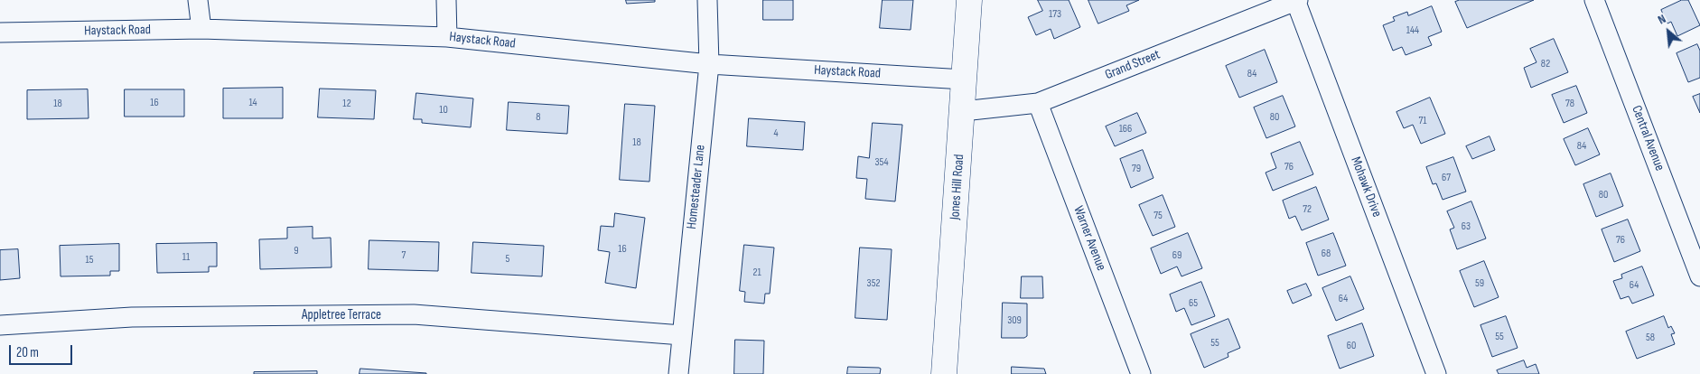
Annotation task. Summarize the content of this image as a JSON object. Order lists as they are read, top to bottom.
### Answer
{
  "streets": {
    "main road": ["Jones Hill Road"],
    "street": [
      "Haystack Road",
      "Grand Street",
      "Central Avenue",
      "Homesteader Lane",
      "Mohawk Drive",
      "Warner Avenue",
      "Appletree Terrace"
    ]
  },
  "crossings": [
    ["Haystack Road", "Homesteader Lane"],
    ["Haystack Road", "Jones Hill Road"],
    ["Grand Street", "Jones Hill Road"],
    ["Grand Street", "Mohawk Drive"],
    ["Grand Street", "Warner Avenue"],
    ["Homesteader Lane", "Appletree Terrace"]
  ],
  "house_numbers": [
    "173",
    "144",
    "82",
    "84",
    "16",
    "14",
    "18",
    "12",
    "78",
    "10",
    "8",
    "80",
    "71",
    "166",
    "4",
    "18",
    "84",
    "354",
    "76",
    "79",
    "67",
    "80",
    "72",
    "75",
    "63",
    "76",
    "16",
    "9",
    "68",
    "7",
    "69",
    "11",
    "5",
    "15",
    "21",
    "352",
    "59",
    "64",
    "64",
    "65",
    "309",
    "55",
    "58",
    "55",
    "60"
  ],
  "scale_bar": "20 m",
  "north": "top left"
}
